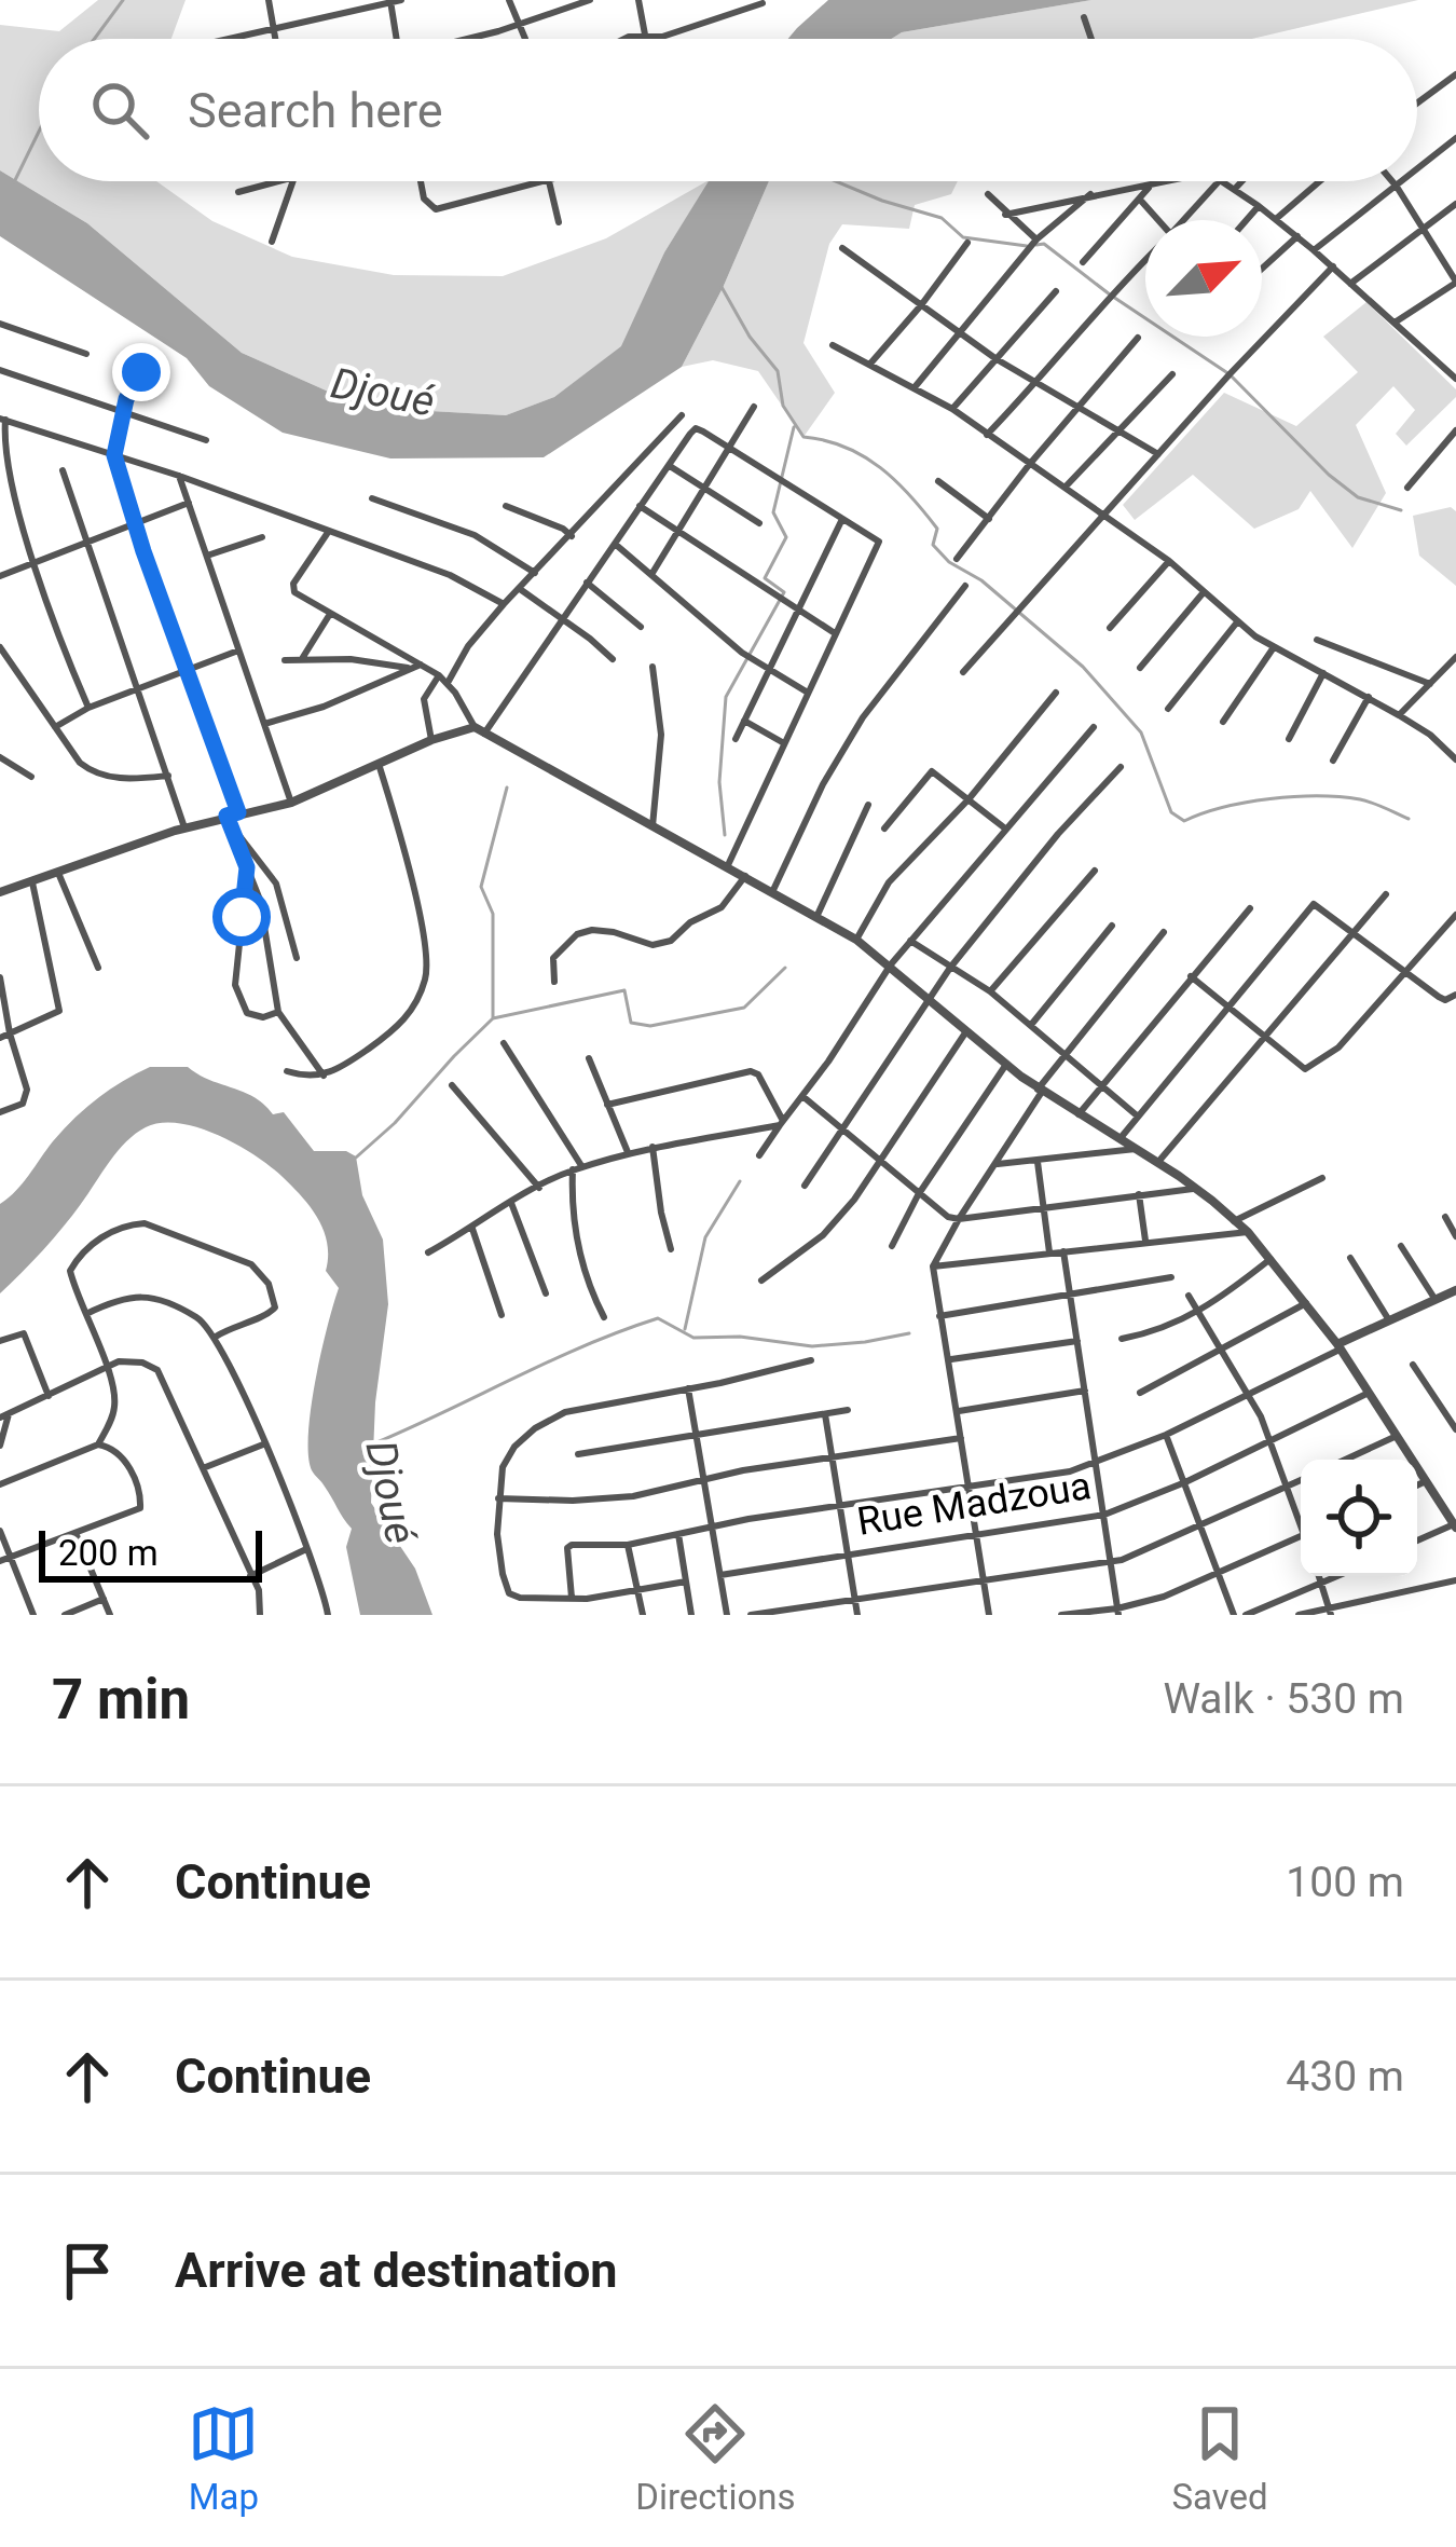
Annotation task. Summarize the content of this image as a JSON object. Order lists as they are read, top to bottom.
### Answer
{
  "streets": {
    "street": ["Rue Madzoua"]
  },
  "water": ["Djoué"],
  "scale_bar": "200 m",
  "north": "top right",
  "page": {
    "search": "Search here",
    "scale": "200 m",
    "heading": ["7 min", "Walk · 530 m"],
    "list": [
      ["Continue", "100 m"],
      ["Continue", "430 m"],
      "Arrive at destination"
    ],
    "nav": ["Map", "Directions", "Saved"]
  }
}
